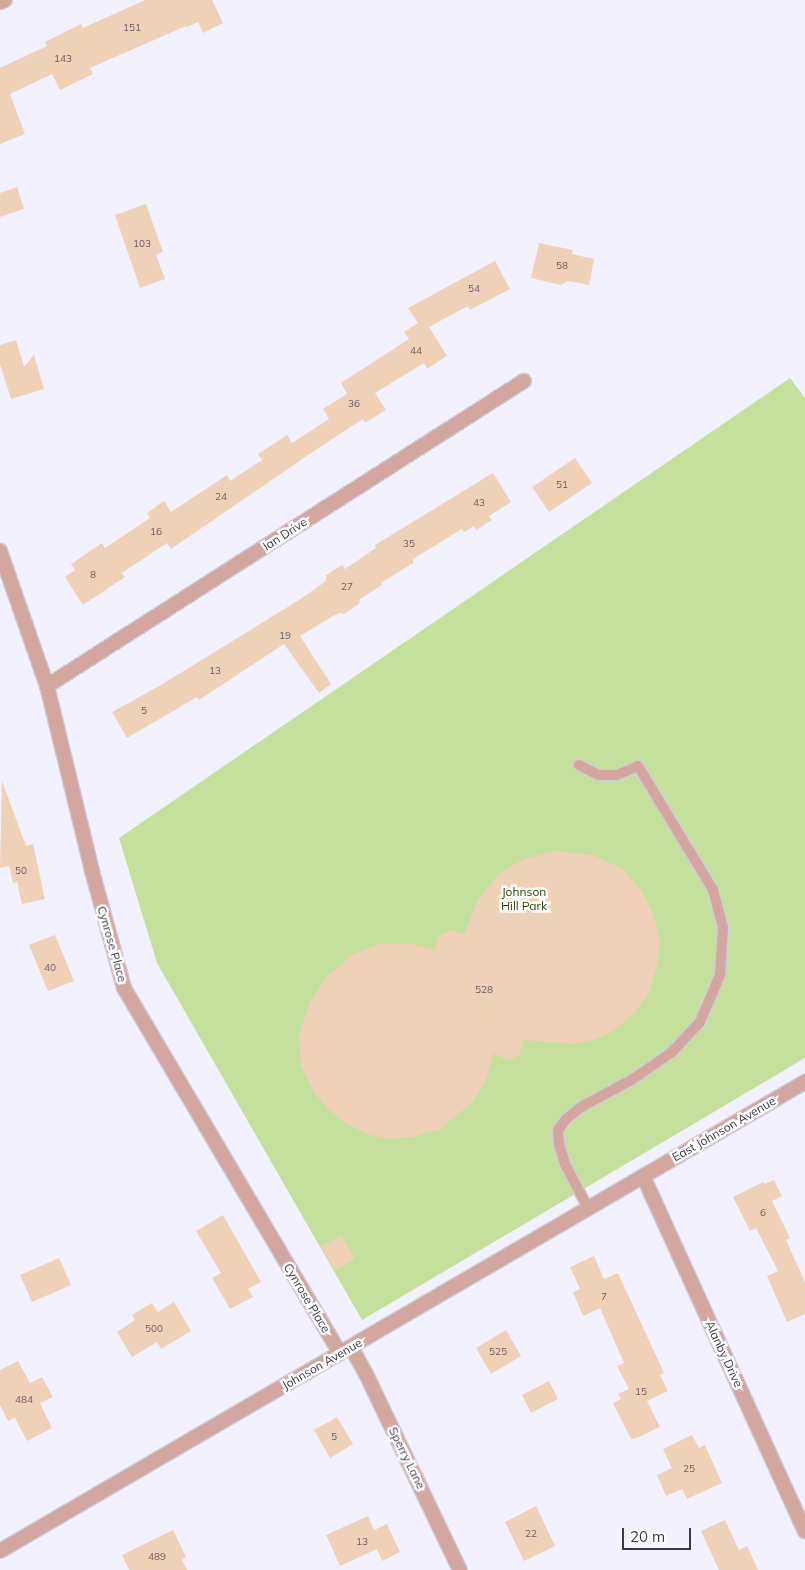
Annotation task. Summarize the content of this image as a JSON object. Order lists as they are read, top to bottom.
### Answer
{
  "streets": {
    "street": [
      "Ian Drive",
      "Cynrose Place",
      "East Johnson Avenue",
      "Alanby Drive",
      "Johnson Avenue",
      "Sperry Lane"
    ]
  },
  "crossings": [
    ["Ian Drive", "Cynrose Place"],
    ["Cynrose Place", "Johnson Avenue"],
    ["Cynrose Place", "Sperry Lane"],
    ["East Johnson Avenue", "Alanby Drive"],
    ["East Johnson Avenue", "Johnson Avenue"],
    ["Alanby Drive", "Johnson Avenue"],
    ["Johnson Avenue", "Sperry Lane"]
  ],
  "parks": ["Johnson Hill Park"],
  "house_numbers": [
    "151",
    "143",
    "103",
    "58",
    "54",
    "44",
    "36",
    "51",
    "24",
    "43",
    "16",
    "35",
    "8",
    "27",
    "19",
    "13",
    "5",
    "50",
    "40",
    "528",
    "6",
    "7",
    "500",
    "525",
    "15",
    "484",
    "5",
    "25",
    "22",
    "13",
    "489"
  ],
  "scale_bar": "20 m"
}
